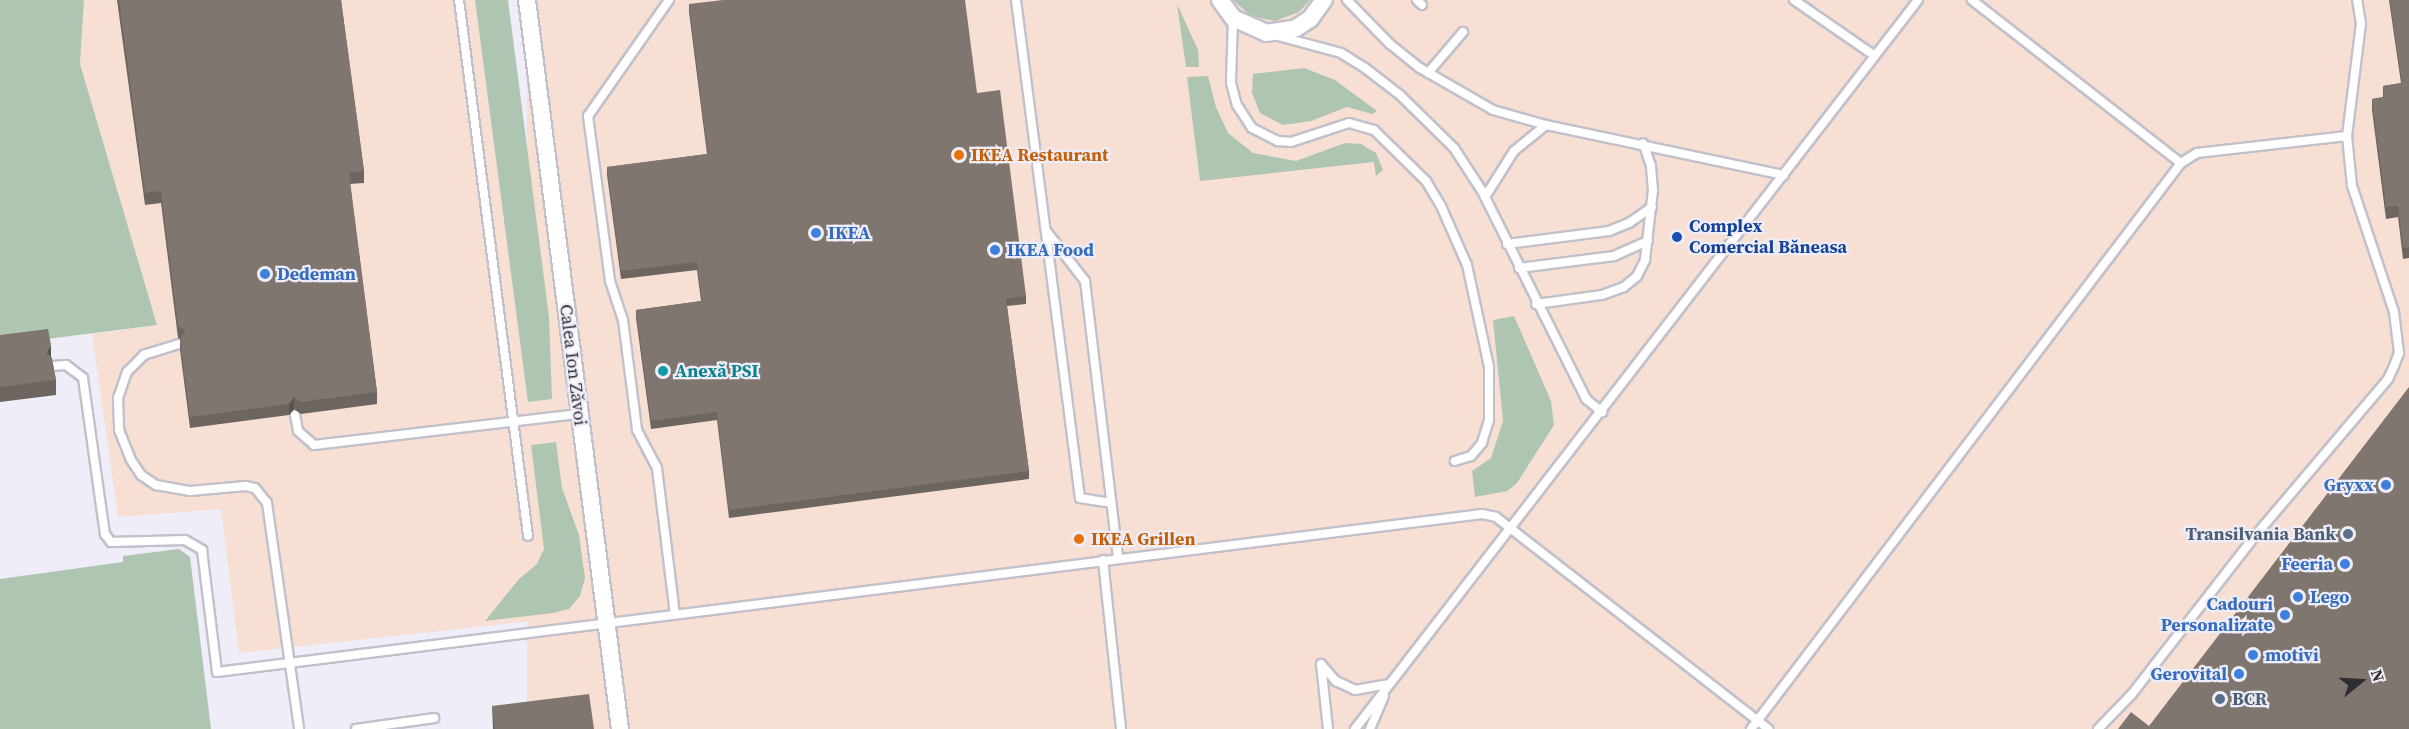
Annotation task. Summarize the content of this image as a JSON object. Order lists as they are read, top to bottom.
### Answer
{
  "streets": {
    "street": ["Calea Ion Zăvoi"]
  },
  "places": [
    "IKEA Restaurant",
    "IKEA",
    "Complex Comercial Băneasa",
    "IKEA Food",
    "Dedeman",
    "Anexă PSI",
    "Gryxx",
    "Transilvania Bank",
    "IKEA Grillen",
    "Feeria",
    "Lego",
    "Cadouri Personalizate",
    "motivi",
    "Gerovital",
    "BCR"
  ],
  "north": "right"
}
